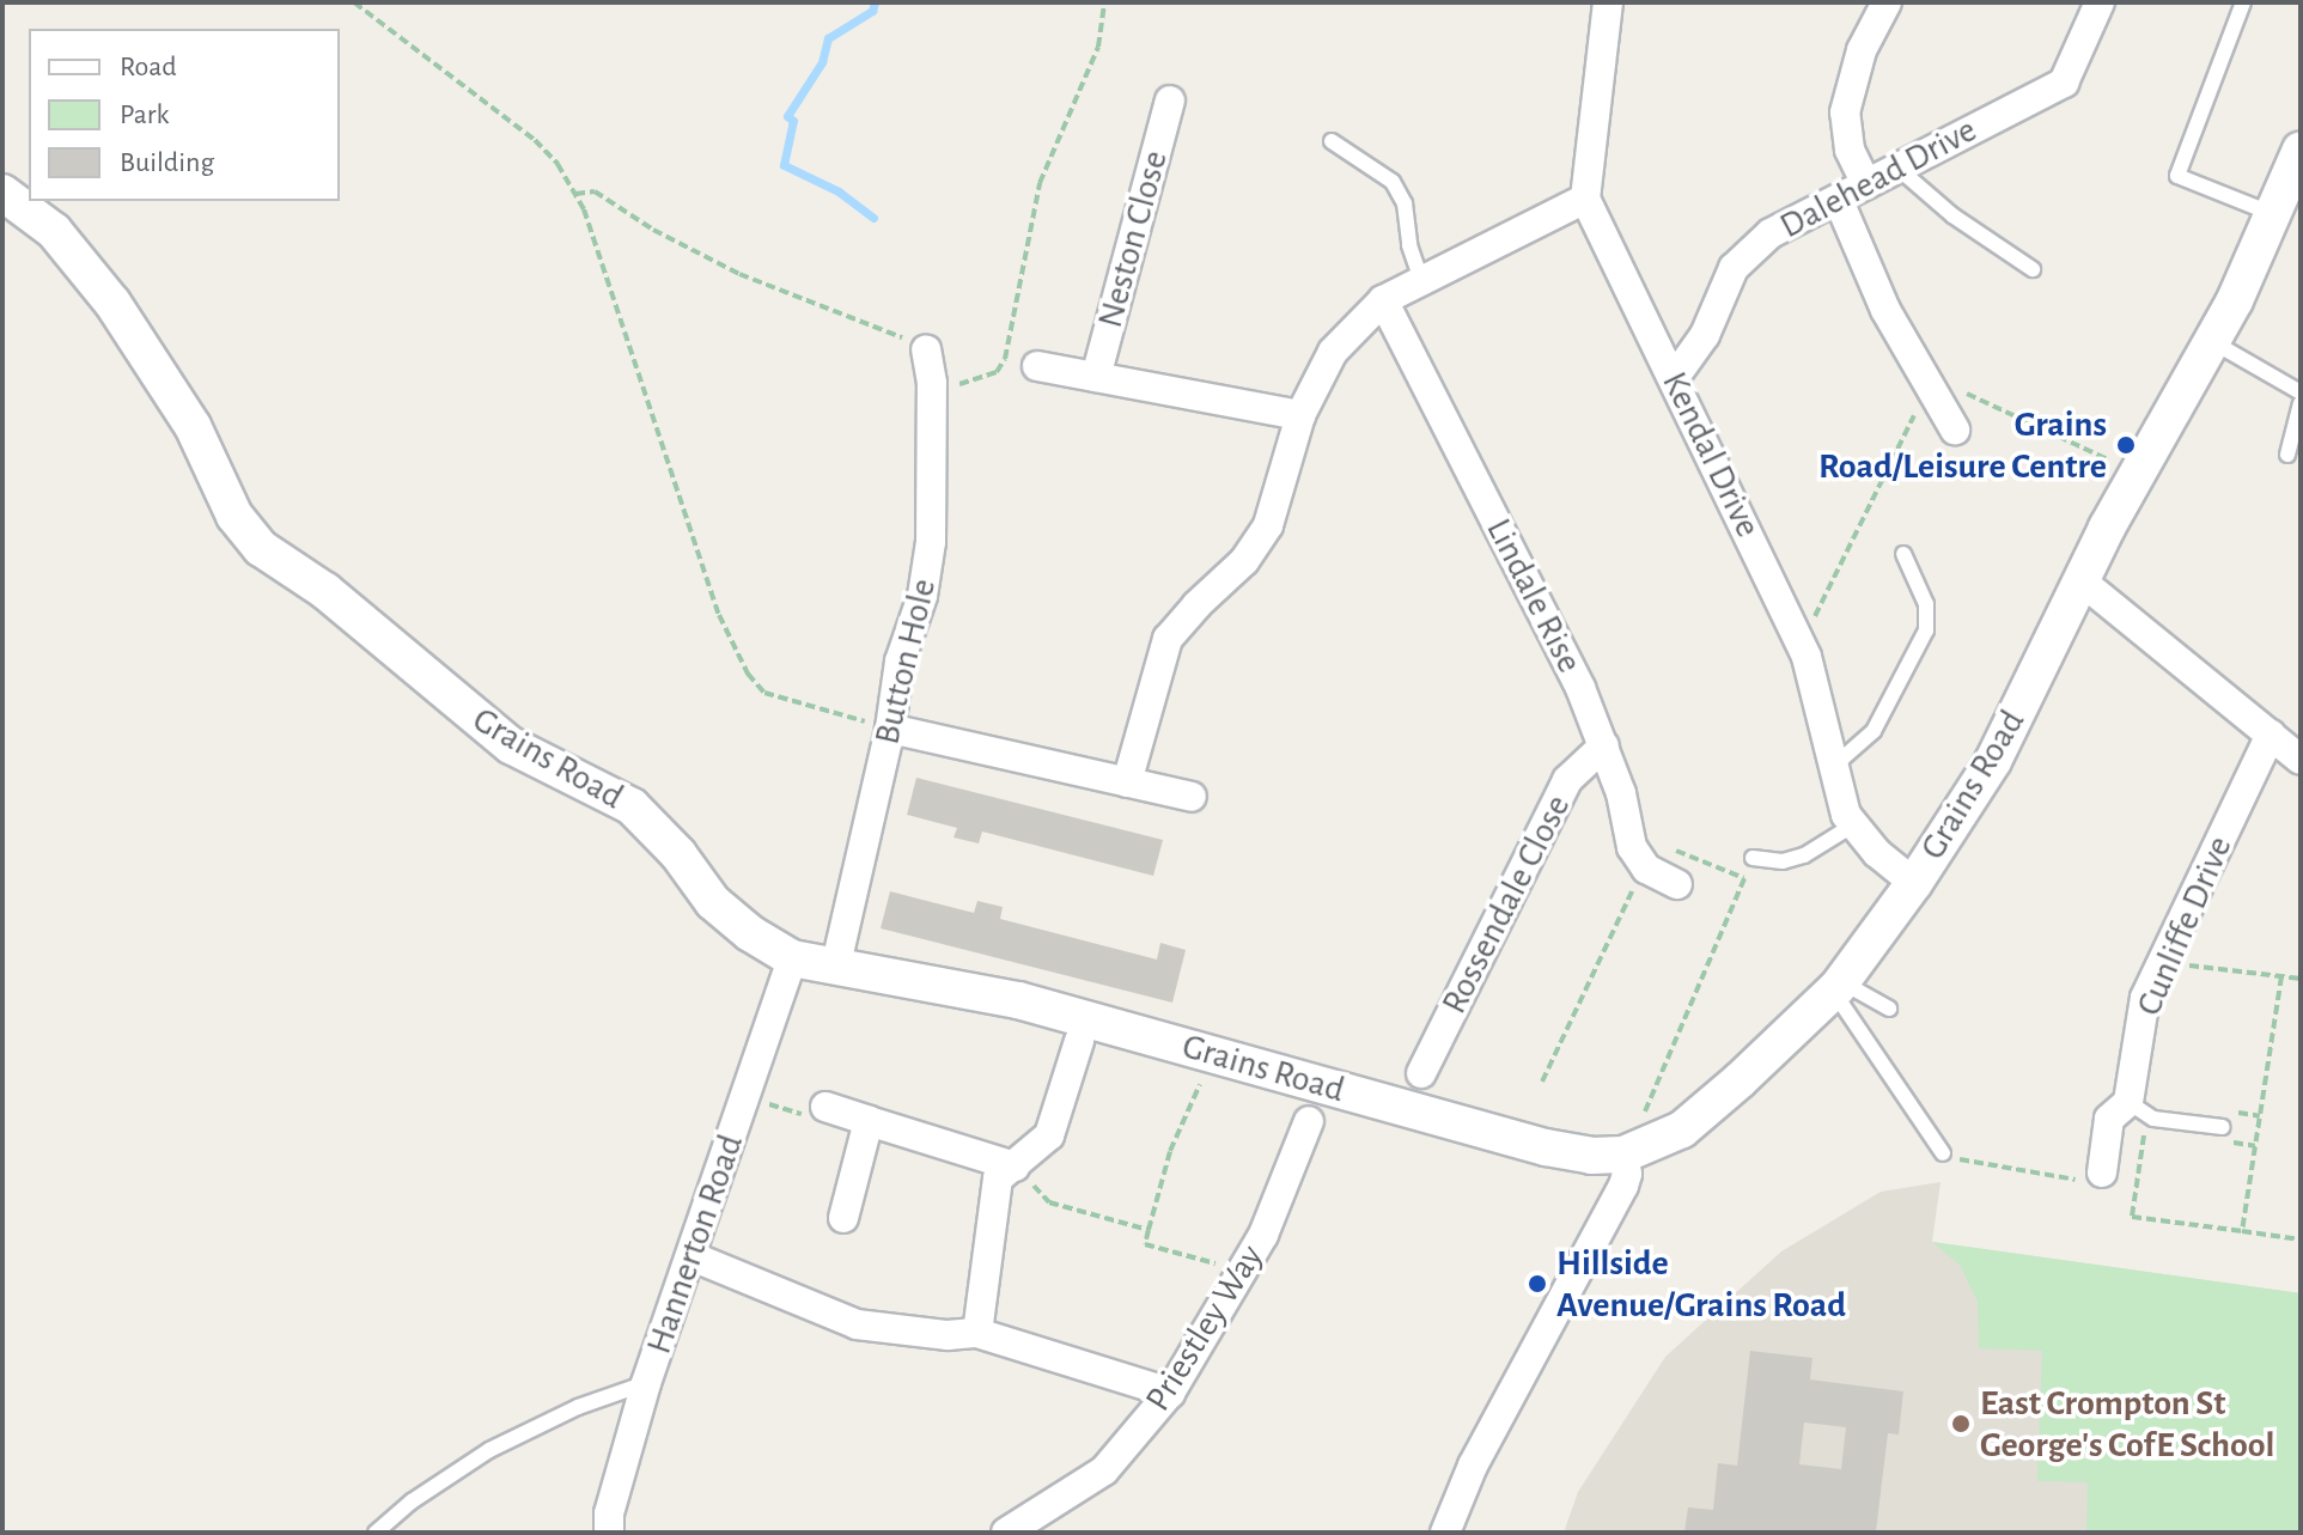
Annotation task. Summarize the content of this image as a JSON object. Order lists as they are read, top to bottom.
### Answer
{
  "streets": {
    "street": [
      "Dalehead Drive",
      "Neston Close",
      "Kendal Drive",
      "Lindale Rise",
      "Button Hole",
      "Grains Road",
      "Rossendale Close",
      "Cunliffe Drive",
      "Hannerton Road",
      "Priestley Way"
    ]
  },
  "crossings": [
    ["Dalehead Drive", "Kendal Drive"],
    ["Kendal Drive", "Grains Road"],
    ["Lindale Rise", "Rossendale Close"],
    ["Button Hole", "Grains Road"],
    ["Grains Road", "Hannerton Road"]
  ],
  "places": ["Grains Road/Leisure Centre", "Hillside Avenue/Grains Road", "East Crompton St George's CofE School"],
  "legend": ["Road", "Park", "Building"]
}
